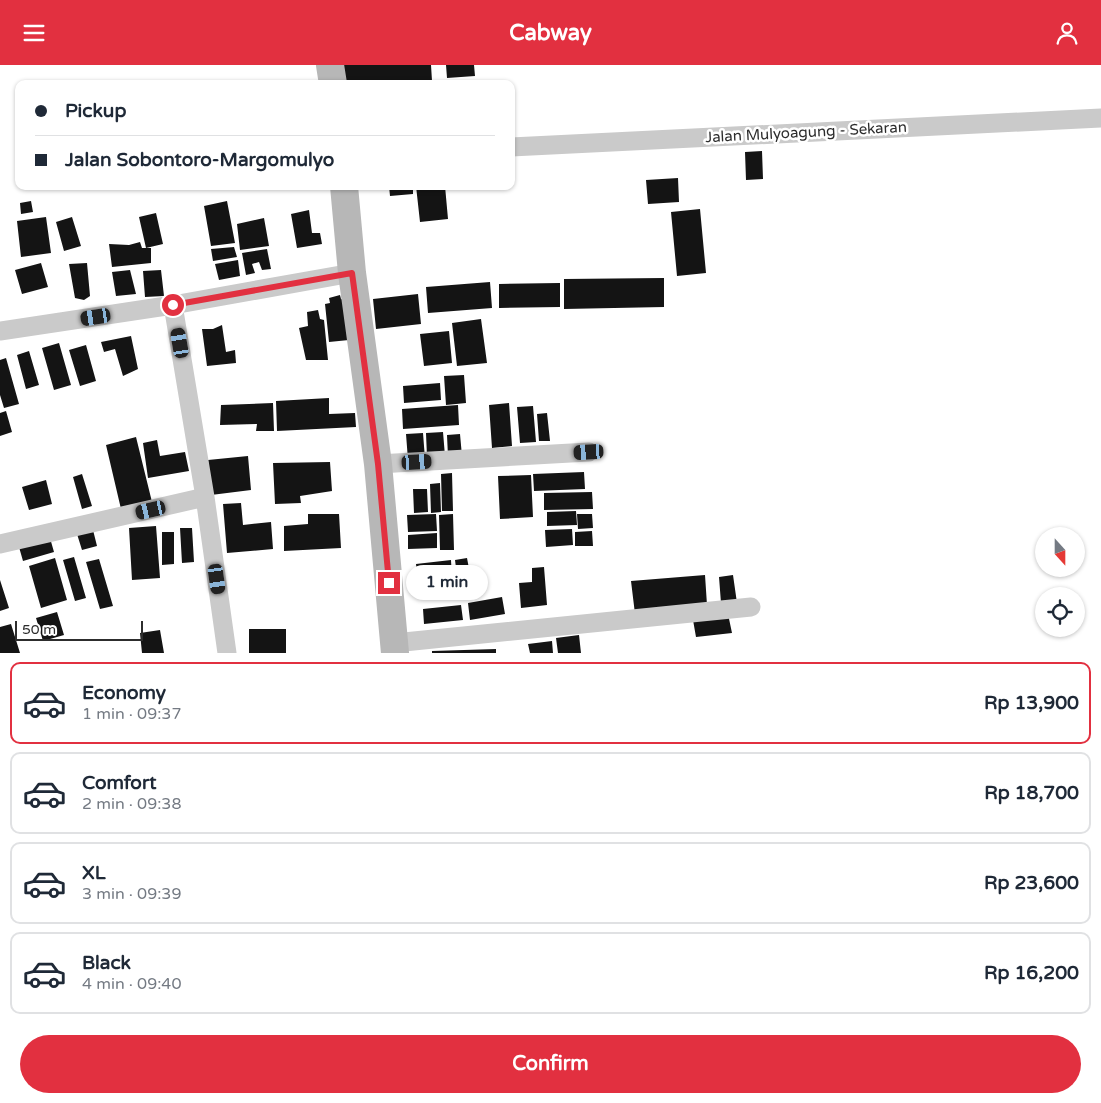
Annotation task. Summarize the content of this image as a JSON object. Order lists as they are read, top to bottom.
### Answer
{
  "streets": {
    "street": ["Jalan Mulyoagung - Sekaran"]
  },
  "scale_bar": "50 m",
  "north": "bottom",
  "page": {
    "header": "Cabway",
    "banner": ["Pickup", "Jalan Sobontoro-Margomulyo"],
    "bubble": "1 min",
    "scale": "50 m",
    "list": [
      {
        "name": "Economy",
        "note": "1 min · 09:37",
        "value": "Rp 13,900"
      },
      {
        "name": "Comfort",
        "note": "2 min · 09:38",
        "value": "Rp 18,700"
      },
      {
        "name": "XL",
        "note": "3 min · 09:39",
        "value": "Rp 23,600"
      },
      {
        "name": "Black",
        "note": "4 min · 09:40",
        "value": "Rp 16,200"
      }
    ],
    "buttons": "Confirm"
  }
}
